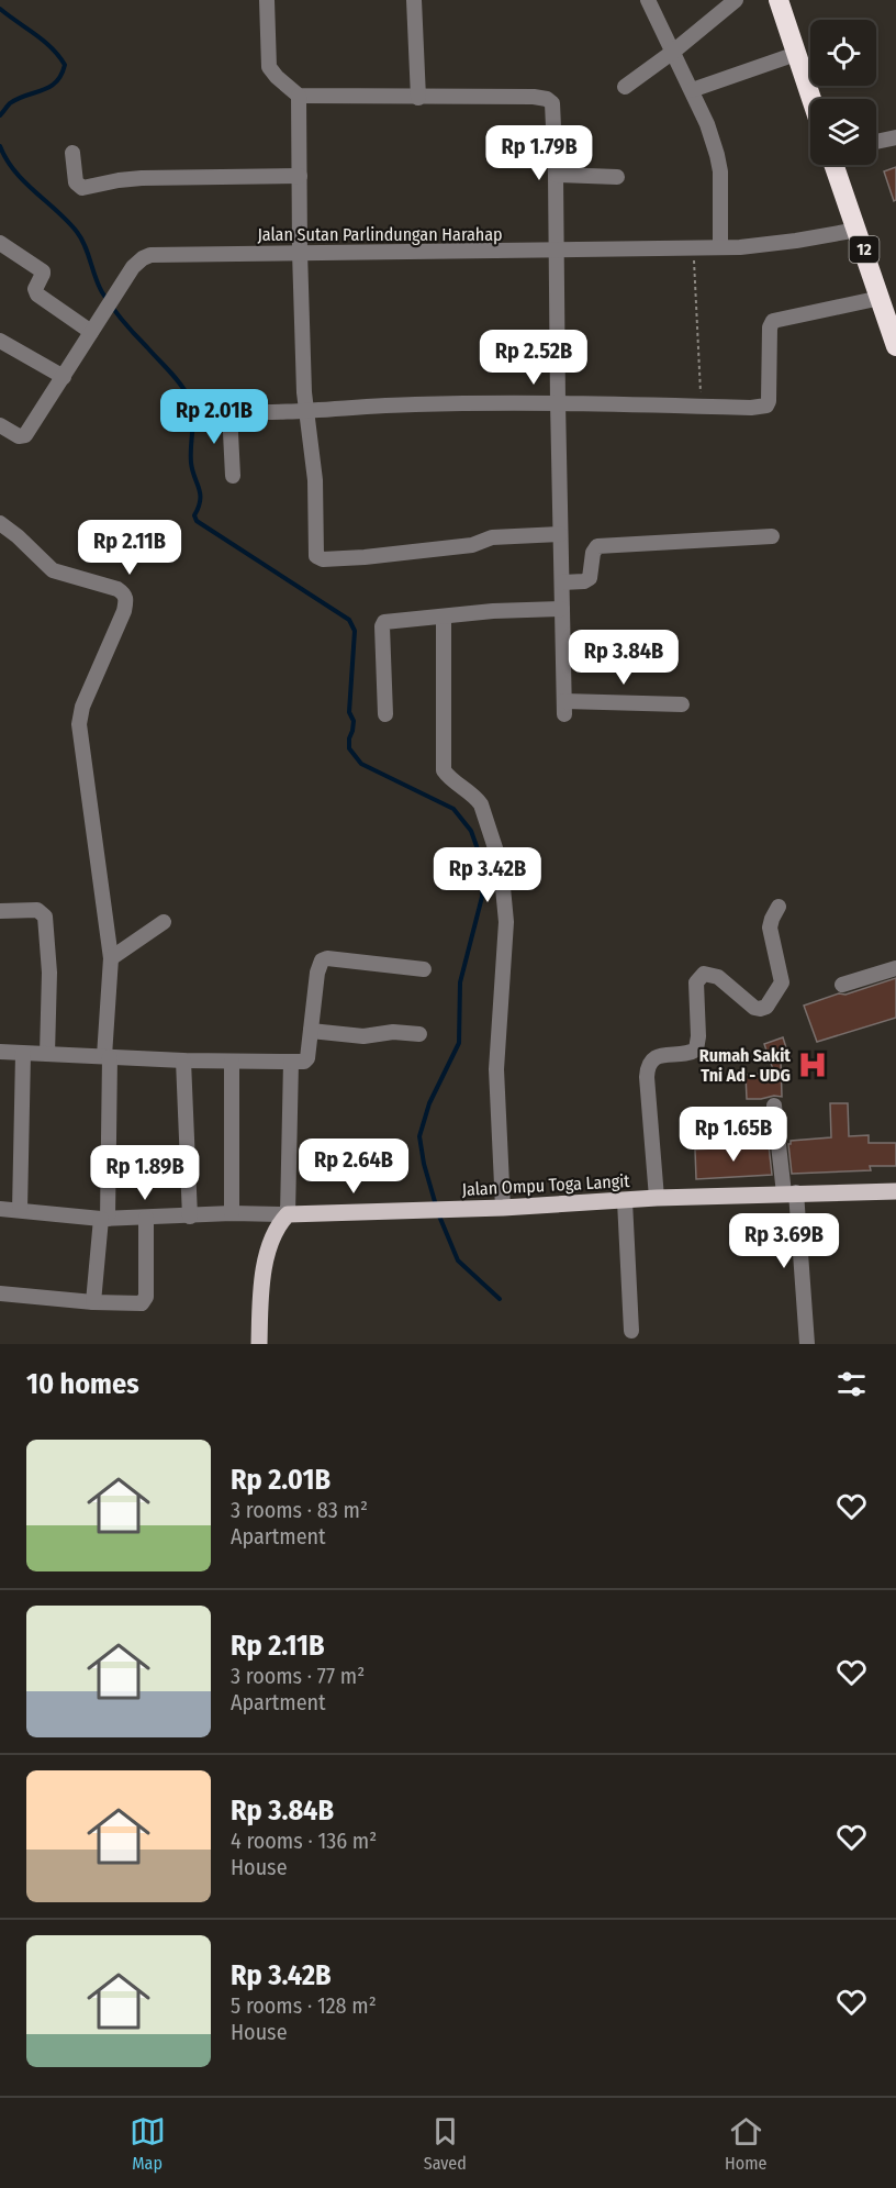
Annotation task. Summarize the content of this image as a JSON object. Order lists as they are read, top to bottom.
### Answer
{
  "streets": {
    "highway": ["12"],
    "main road": ["Jalan Ompu Toga Langit"],
    "street": ["Jalan Sutan Parlindungan Harahap"]
  },
  "crossings": [
    ["Jalan Sutan Parlindungan Harahap", "12"]
  ],
  "places": {
    "hospital": ["Rumah Sakit Tni Ad - UDG"]
  },
  "page": {
    "price": [
      "Rp 1.79B",
      "Rp 2.52B",
      "Rp 2.01B",
      "Rp 2.11B",
      "Rp 3.84B",
      "Rp 3.42B",
      "Rp 1.65B",
      "Rp 2.64B",
      "Rp 1.89B",
      "Rp 3.69B"
    ],
    "heading": "10 homes",
    "list": [
      {
        "name": "Rp 2.01B",
        "note": "3 rooms · 83 m² · Apartment"
      },
      {
        "name": "Rp 2.11B",
        "note": "3 rooms · 77 m² · Apartment"
      },
      {
        "name": "Rp 3.84B",
        "note": "4 rooms · 136 m² · House"
      },
      {
        "name": "Rp 3.42B",
        "note": "5 rooms · 128 m² · House"
      }
    ],
    "tabs": ["Map", "Saved", "Home"]
  }
}
